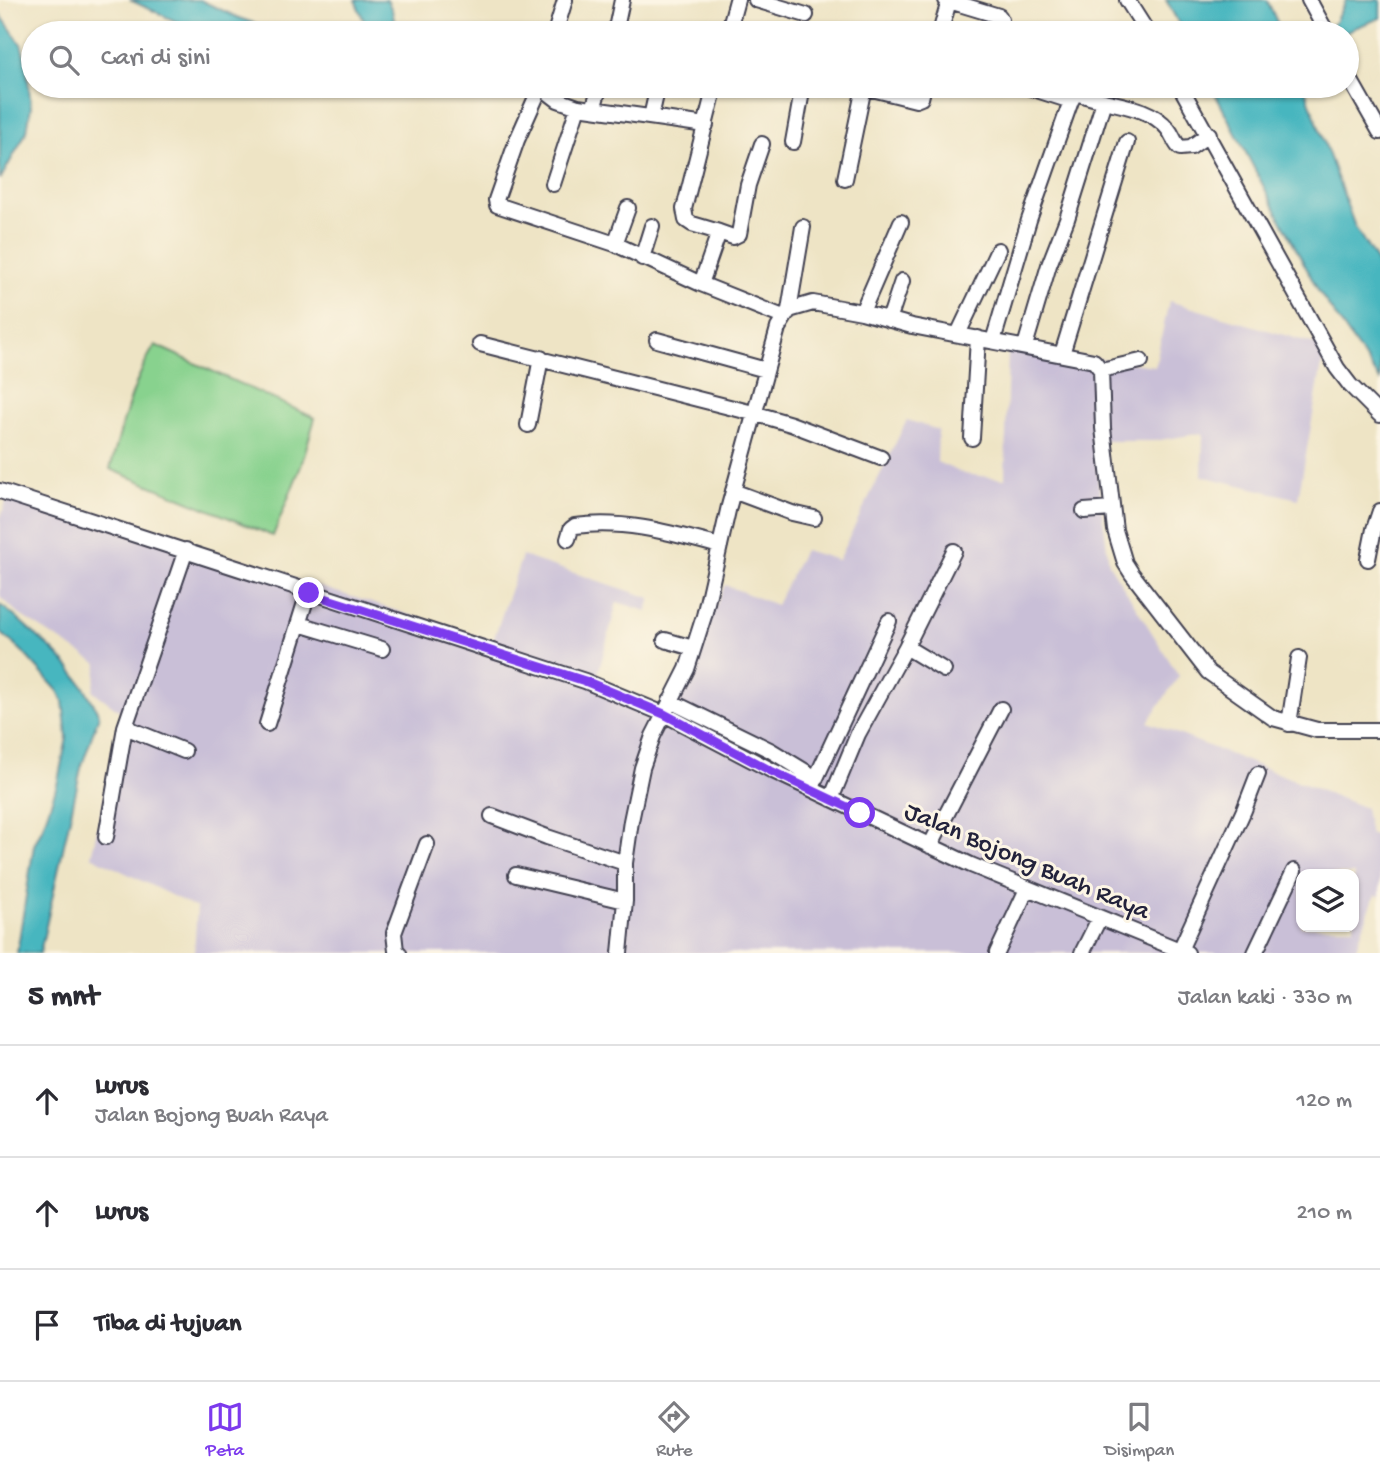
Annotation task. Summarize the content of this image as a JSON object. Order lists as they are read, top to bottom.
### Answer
{
  "streets": {
    "street": ["Jalan Bojong Buah Raya"]
  },
  "page": {
    "search": "Cari di sini",
    "heading": ["5 mnt", "Jalan kaki · 330 m"],
    "list": [
      ["Lurus", "Jalan Bojong Buah Raya", "120 m"],
      ["Lurus", "210 m"],
      "Tiba di tujuan"
    ],
    "nav": ["Peta", "Rute", "Disimpan"]
  }
}
